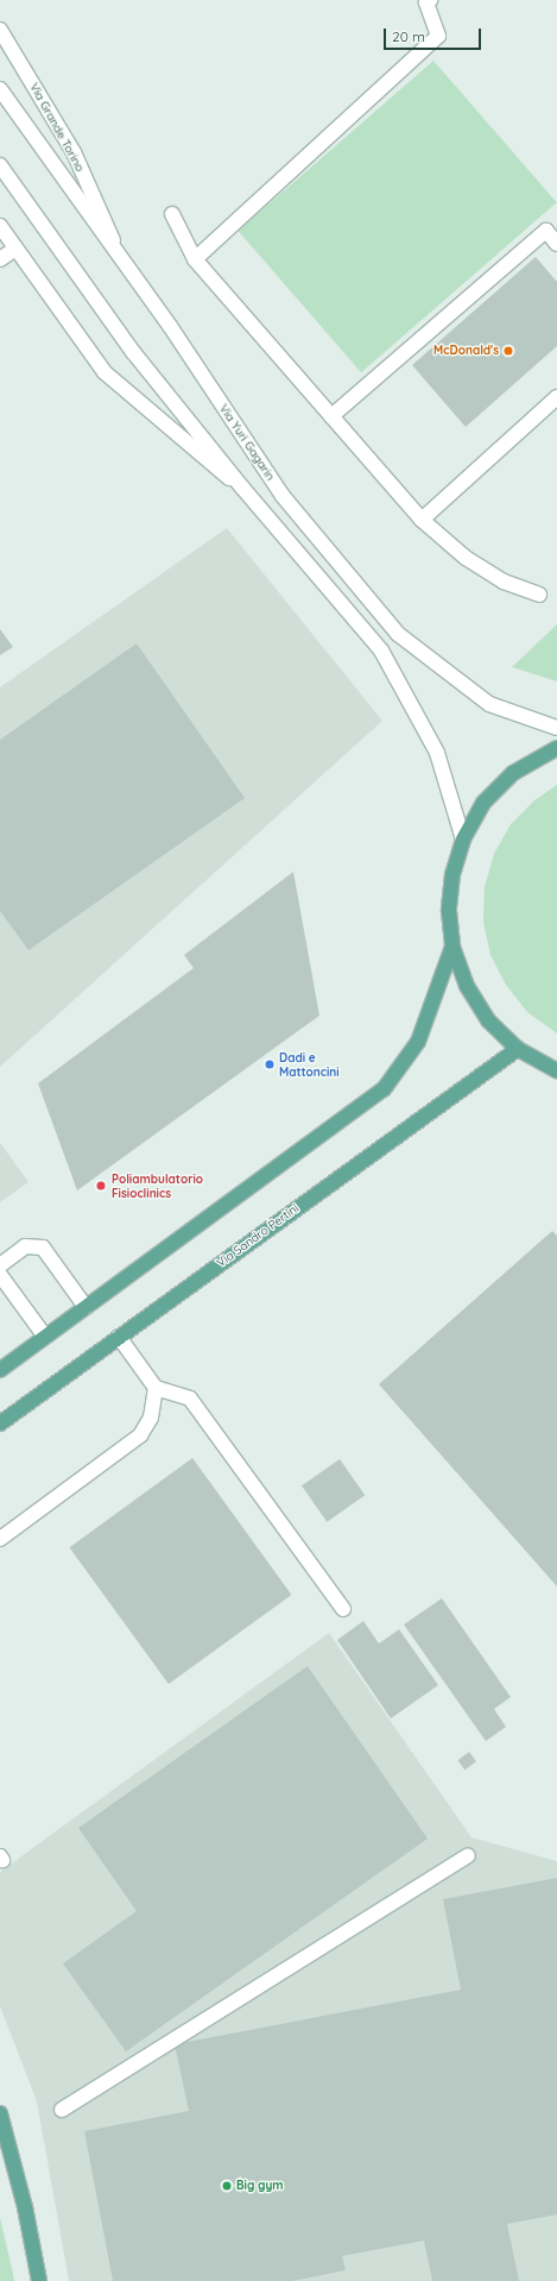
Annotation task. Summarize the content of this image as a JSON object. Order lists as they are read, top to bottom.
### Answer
{
  "streets": {
    "main road": ["Via Grande Torino", "Via Yuri Gagarin", "Via Sandro Pertini"]
  },
  "crossings": [
    ["Via Grande Torino", "Via Yuri Gagarin"]
  ],
  "places": [
    "McDonald's",
    "Dadi e Mattoncini",
    "Poliambulatorio Fisioclinics",
    "Big gym"
  ],
  "scale_bar": "20 m"
}
